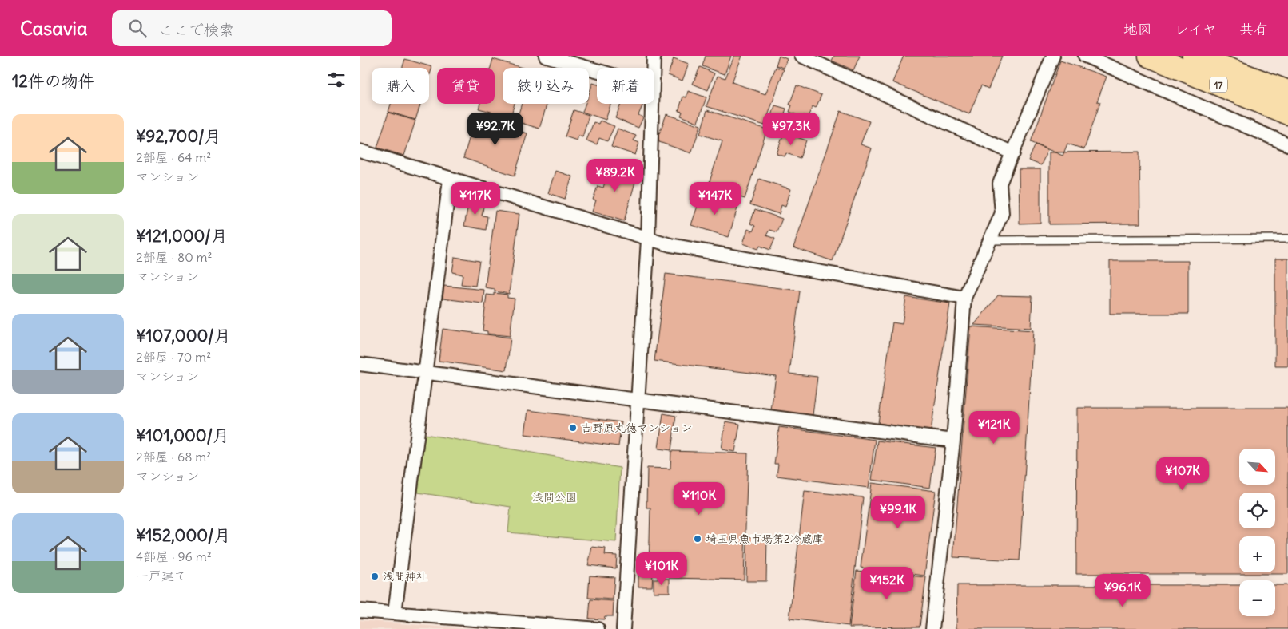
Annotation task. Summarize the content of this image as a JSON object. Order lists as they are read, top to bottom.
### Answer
{
  "streets": {
    "highway": ["17"]
  },
  "parks": ["浅間公園"],
  "places": ["吉野原丸徳マンション", "埼玉県魚市場第2冷蔵庫", "浅間神社"],
  "north": "bottom right",
  "page": {
    "header": "Casavia",
    "search": "ここで検索",
    "nav": ["地図", "レイヤ", "共有"],
    "heading": "12件の物件",
    "chip": [
      "購入",
      "賃貸",
      "絞り込み",
      "新着"
    ],
    "list": [
      {
        "name": "¥92,700/月",
        "note": "2部屋 · 64 m² · マンション"
      },
      {
        "name": "¥121,000/月",
        "note": "2部屋 · 80 m² · マンション"
      },
      {
        "name": "¥107,000/月",
        "note": "2部屋 · 70 m² · マンション"
      },
      {
        "name": "¥101,000/月",
        "note": "2部屋 · 68 m² · マンション"
      },
      {
        "name": "¥152,000/月",
        "note": "4部屋 · 96 m² · 一戸建て"
      }
    ],
    "price": [
      "¥92.7K",
      "¥97.3K",
      "¥89.2K",
      "¥117K",
      "¥147K",
      "¥121K",
      "¥107K",
      "¥110K",
      "¥99.1K",
      "¥101K",
      "¥152K",
      "¥96.1K"
    ],
    "map_buttons": ["+", "−"]
  }
}
